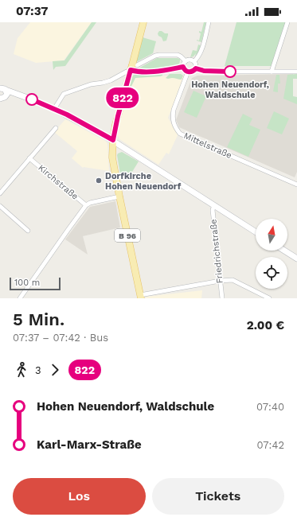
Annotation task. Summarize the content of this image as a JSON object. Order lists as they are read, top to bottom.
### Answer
{
  "streets": {
    "main road": ["B 96"],
    "street": ["Mittelstraße", "Kirchstraße", "Friedrichstraße"]
  },
  "places": ["Hohen Neuendorf, Waldschule", "Dorfkirche Hohen Neuendorf"],
  "lines": ["bus line 822"],
  "scale_bar": "100 m",
  "north": "top",
  "page": {
    "status": "07:37",
    "on_map": "822",
    "scale": "100 m",
    "heading": ["5 Min.", "07:37 – 07:42 · Bus", "2.00 €"],
    "legs": ["3", "822"],
    "list": [
      {
        "name": "Hohen Neuendorf, Waldschule",
        "value": "07:40"
      },
      {
        "name": "Karl-Marx-Straße",
        "value": "07:42"
      }
    ],
    "buttons": ["Los", "Tickets"]
  }
}
